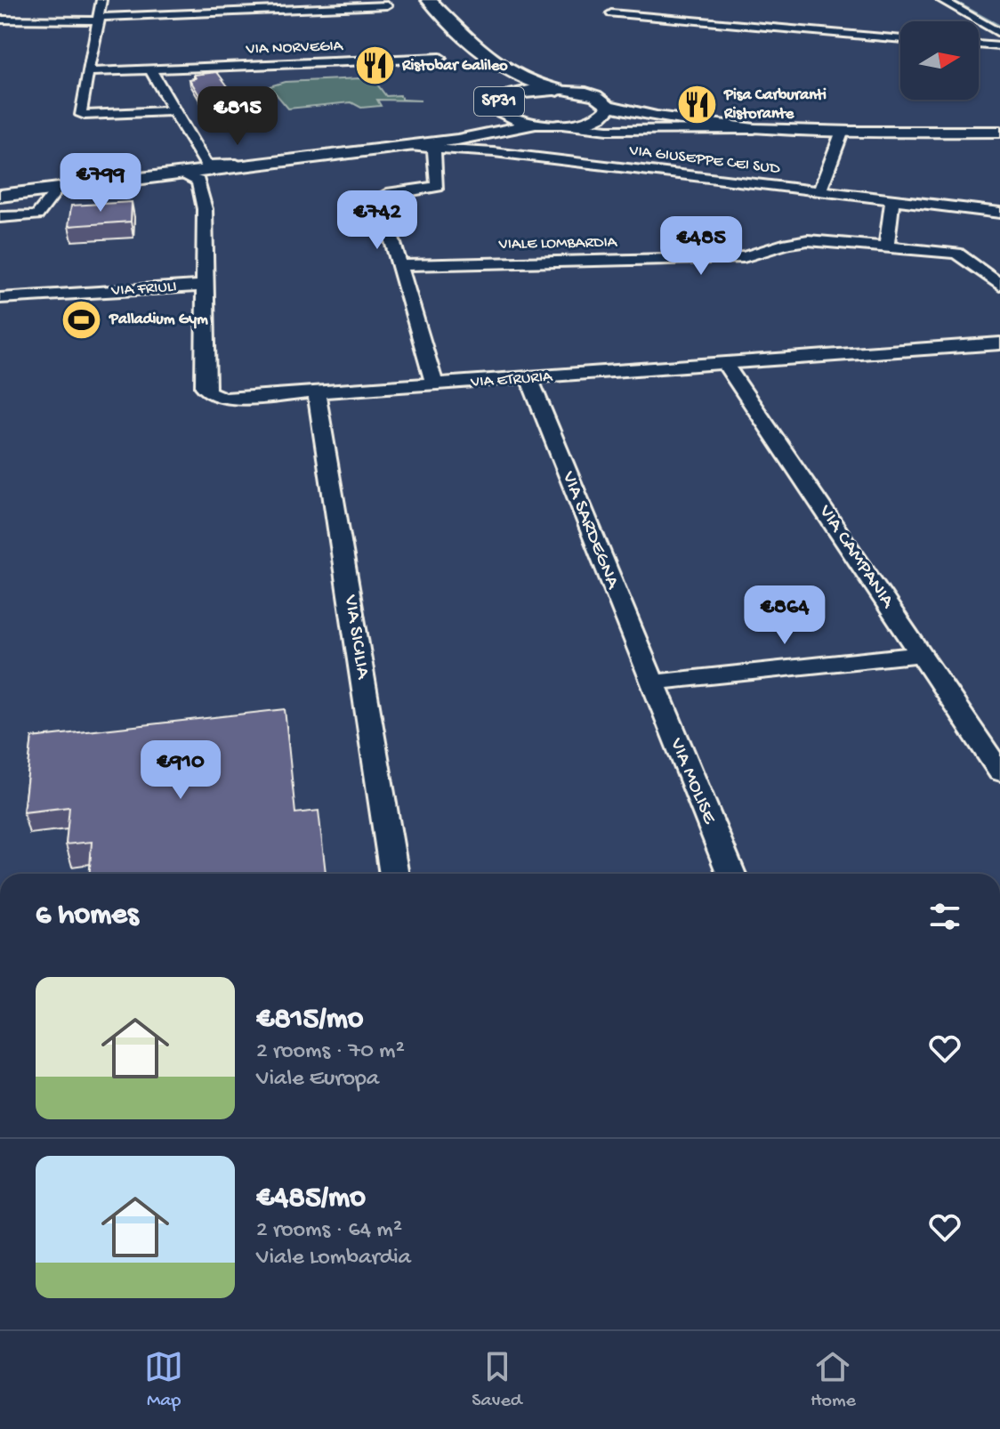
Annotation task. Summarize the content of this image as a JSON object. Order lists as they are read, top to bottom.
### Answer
{
  "streets": {
    "main road": ["SP31"],
    "street": [
      "VIA NORVEGIA",
      "VIA GIUSEPPE CEI SUD",
      "VIALE LOMBARDIA",
      "VIA FRIULI",
      "VIA ETRURIA",
      "VIA SARDEGNA",
      "VIA CAMPANIA",
      "VIA SICILIA",
      "VIA MOLISE"
    ]
  },
  "crossings": [
    ["SP31", "VIA GIUSEPPE CEI SUD"],
    ["SP31", "VIA ETRURIA"],
    ["VIA FRIULI", "VIA ETRURIA"],
    ["VIA ETRURIA", "VIA SARDEGNA"],
    ["VIA ETRURIA", "VIA CAMPANIA"],
    ["VIA ETRURIA", "VIA SICILIA"],
    ["VIA SARDEGNA", "VIA MOLISE"]
  ],
  "places": {
    "restaurant": ["Ristobar Galileo", "Pisa Carburanti Ristorante"],
    "sports": ["Palladium Gym"]
  },
  "north": "right",
  "page": {
    "price": [
      "€815",
      "€799",
      "€742",
      "€485",
      "€864",
      "€910"
    ],
    "heading": "6 homes",
    "list": [
      {
        "name": "€815/mo",
        "note": "2 rooms · 70 m² · Viale Europa"
      },
      {
        "name": "€485/mo",
        "note": "2 rooms · 64 m² · Viale Lombardia"
      }
    ],
    "tabs": ["Map", "Saved", "Home"]
  }
}
